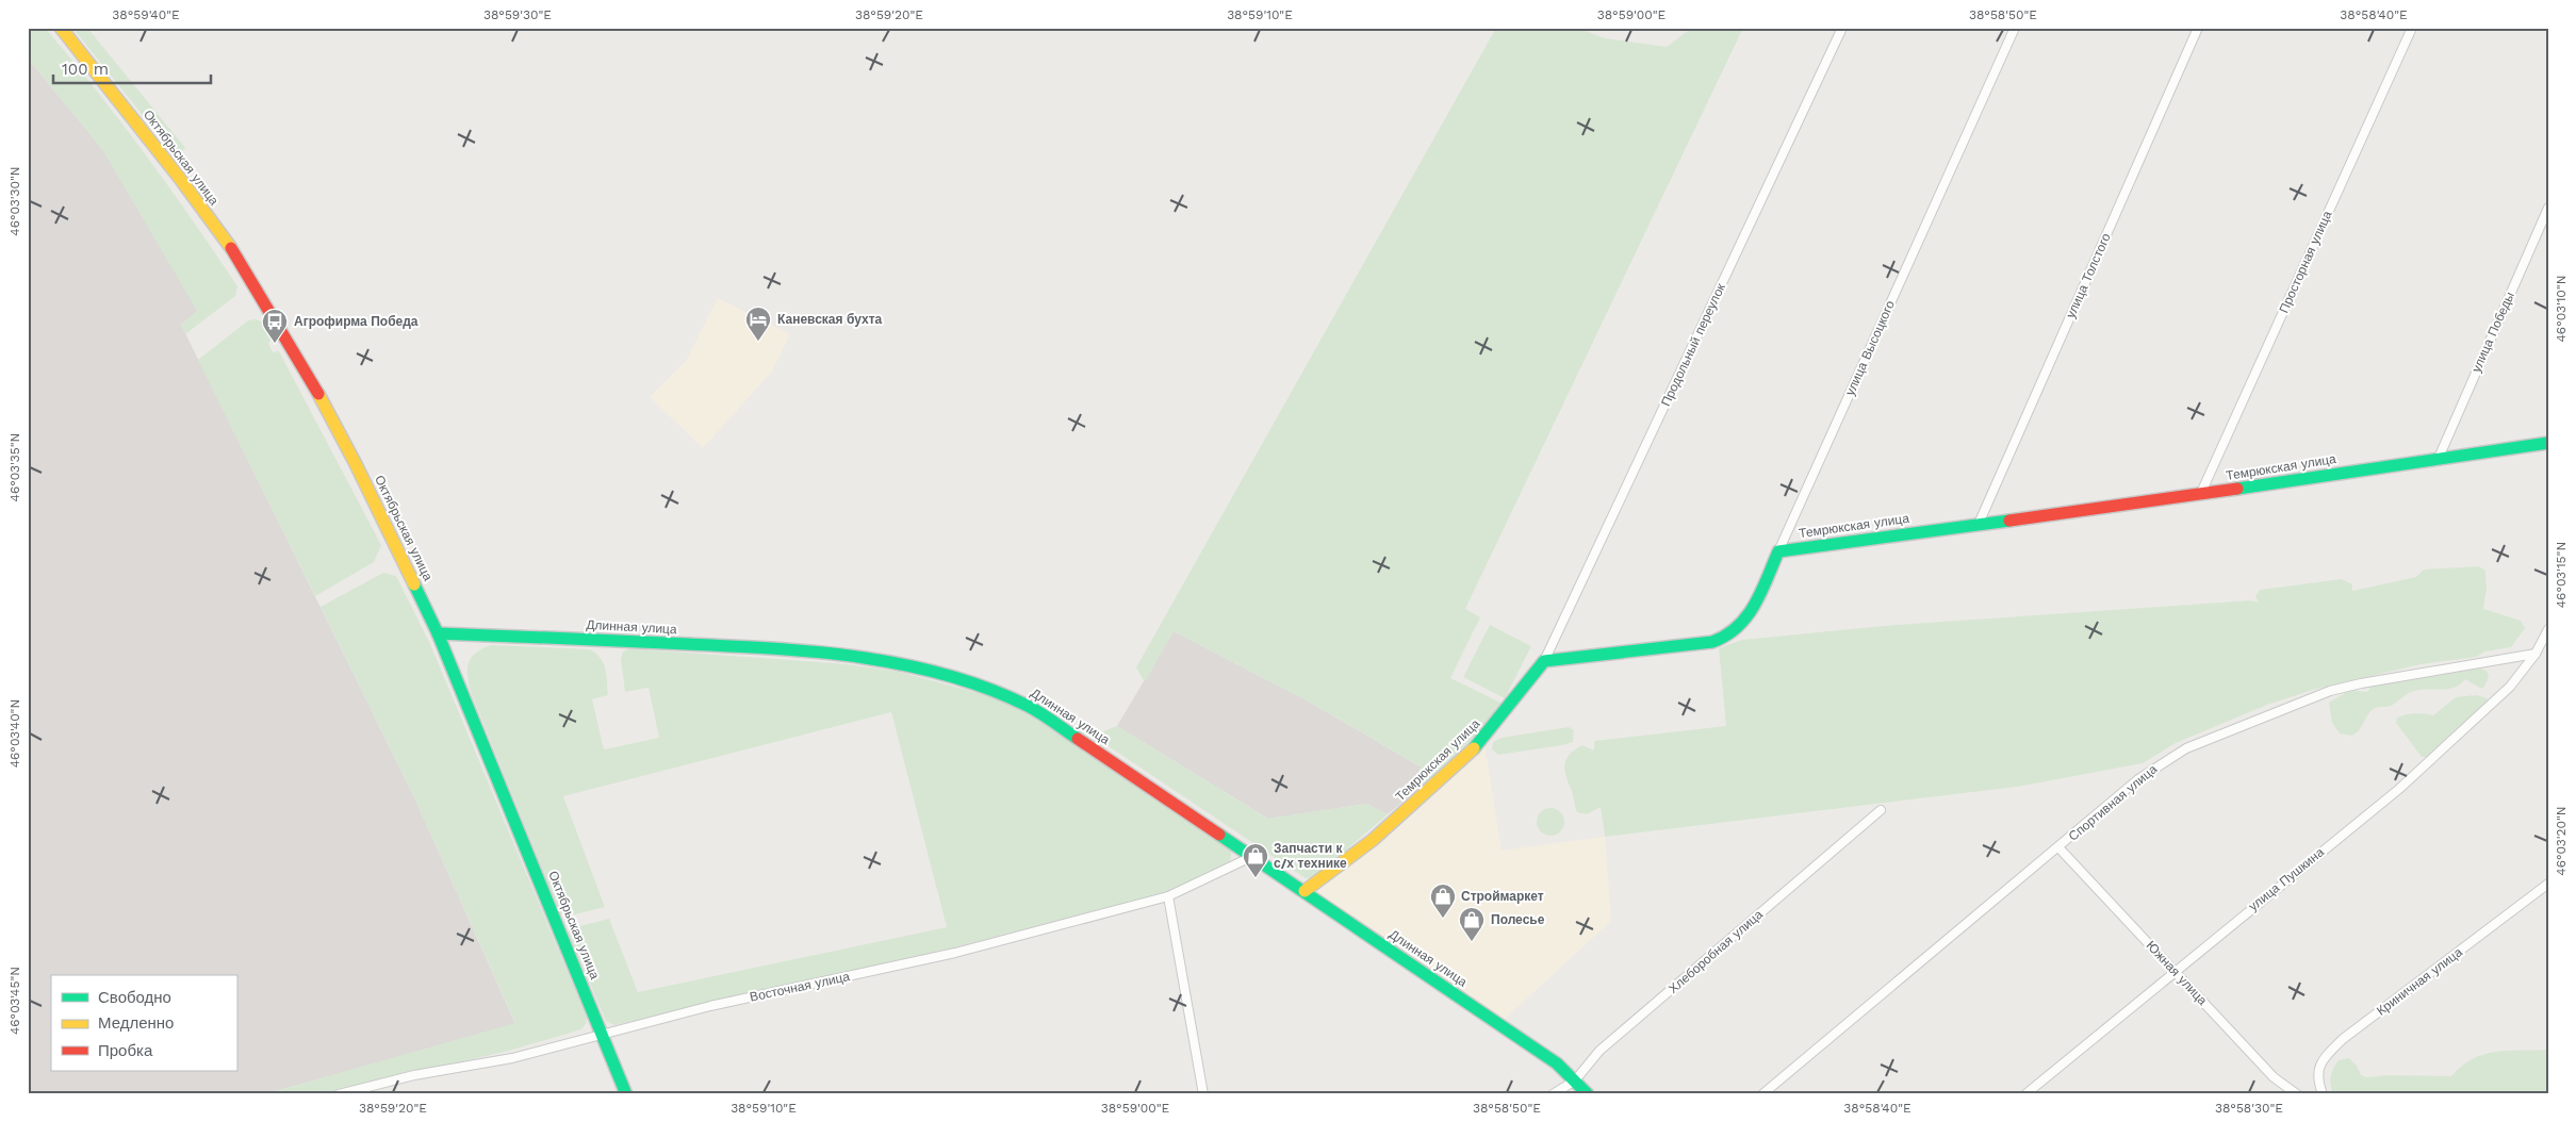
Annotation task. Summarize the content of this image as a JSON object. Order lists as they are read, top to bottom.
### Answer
{
  "streets": {
    "street": [
      "Октябрьская улица",
      "Просторная улица",
      "улица Толстого",
      "улица Победы",
      "Продольный переулок",
      "улица Высоцкого",
      "Темрюкская улица",
      "Длинная улица",
      "Спортивная улица",
      "улица Пушкина",
      "Хлеборобная улица",
      "Южная улица",
      "Криничная улица",
      "Восточная улица"
    ]
  },
  "crossings": [
    ["Октябрьская улица", "Длинная улица"],
    ["Октябрьская улица", "Восточная улица"],
    ["Просторная улица", "Темрюкская улица"],
    ["улица Толстого", "Темрюкская улица"],
    ["улица Победы", "Темрюкская улица"],
    ["Продольный переулок", "Темрюкская улица"],
    ["улица Высоцкого", "Темрюкская улица"],
    ["Темрюкская улица", "Длинная улица"],
    ["Длинная улица", "Хлеборобная улица"],
    ["Длинная улица", "Восточная улица"],
    ["Спортивная улица", "улица Пушкина"],
    ["Спортивная улица", "Южная улица"],
    ["улица Пушкина", "Южная улица"]
  ],
  "places": {
    "hotel": ["Каневская бухта"],
    "bus stop": ["Агрофирма Победа"],
    "shop": ["Запчасти к с/х технике", "Строймаркет", "Полесье"]
  },
  "legend": ["Свободно", "Медленно", "Пробка"],
  "scale_bar": "100 m",
  "coordinates": [
    "38°59'40\"E",
    "38°59'30\"E",
    "38°59'20\"E",
    "38°59'10\"E",
    "38°59'00\"E",
    "38°58'50\"E",
    "38°58'40\"E",
    "46°03'30\"N",
    "46°03'10\"N",
    "46°03'35\"N",
    "46°03'15\"N",
    "46°03'40\"N",
    "46°03'20\"N",
    "46°03'45\"N",
    "38°58'30\"E"
  ]
}
